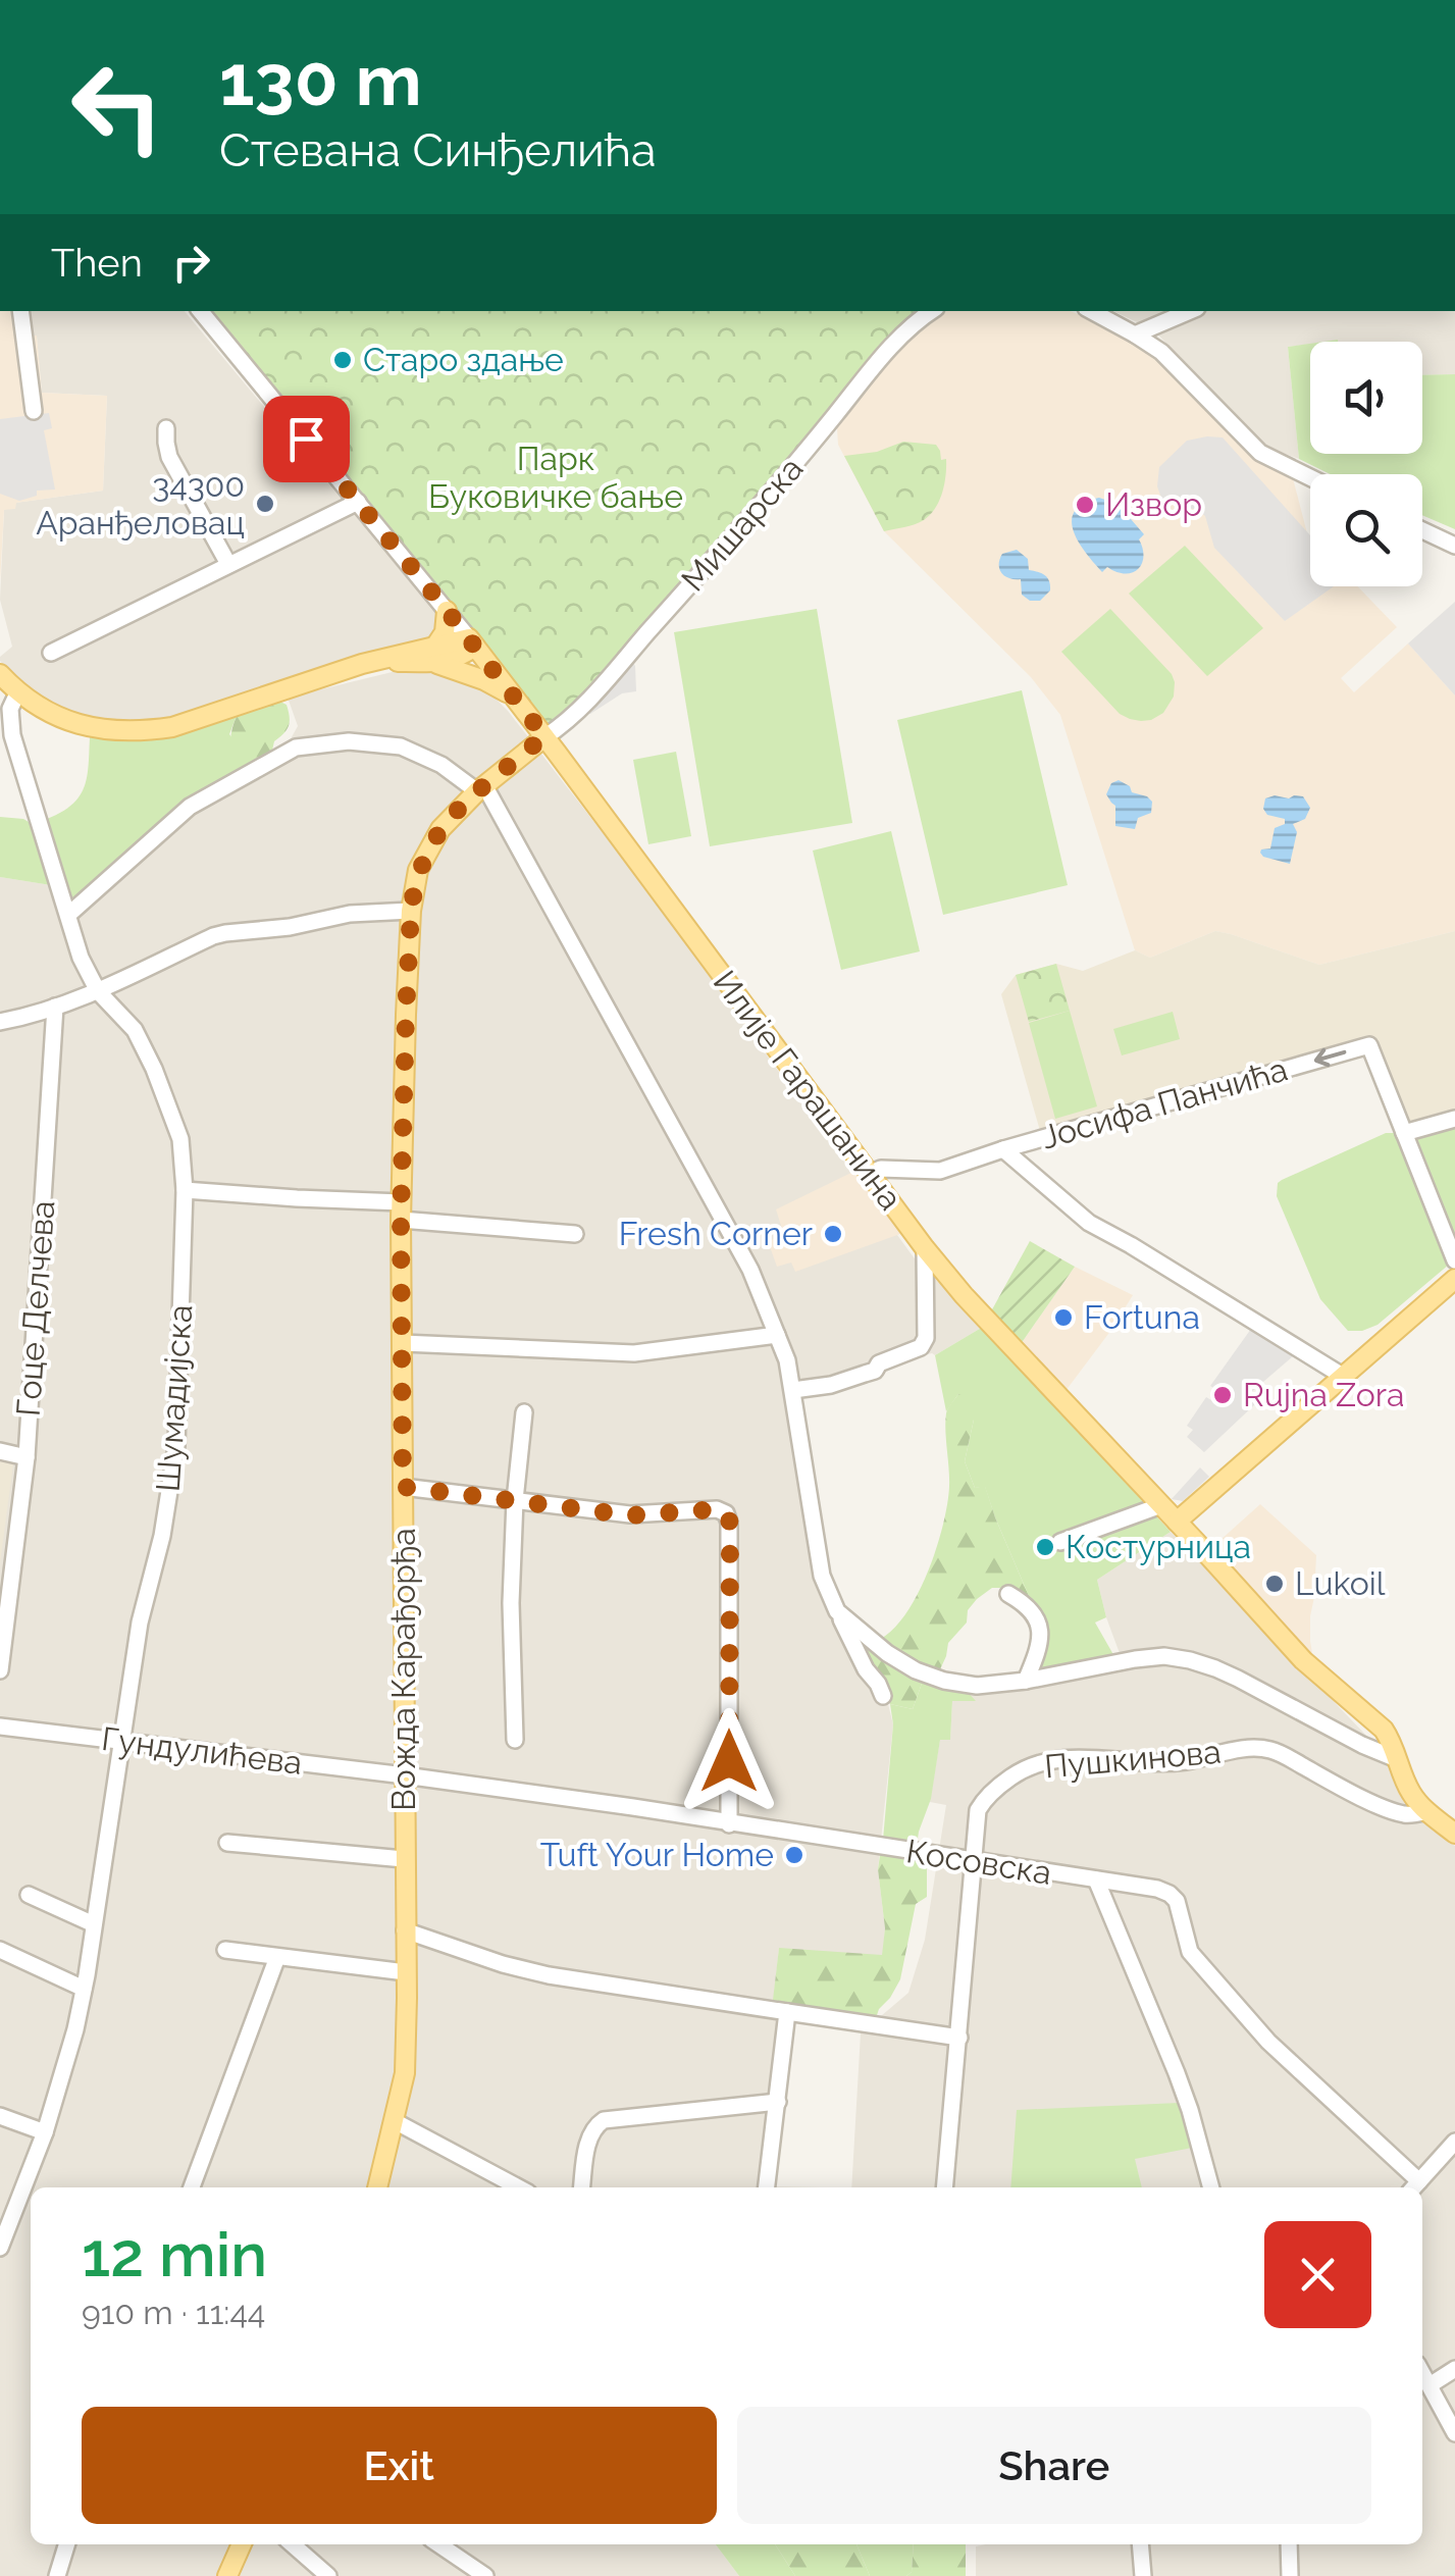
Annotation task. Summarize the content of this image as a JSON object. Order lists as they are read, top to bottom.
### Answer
{
  "streets": {
    "main road": ["Илије Гарашанина", "Вожда Карађорђа"],
    "street": [
      "Мишарска",
      "Јосифа Панчића",
      "Гоце Делчева",
      "Шумадијска",
      "Гундулићева",
      "Пушкинова",
      "Косовска"
    ]
  },
  "crossings": [
    ["Мишарска", "Илије Гарашанина"],
    ["Мишарска", "Вожда Карађорђа"],
    ["Илије Гарашанина", "Јосифа Панчића"],
    ["Илије Гарашанина", "Вожда Карађорђа"],
    ["Илије Гарашанина", "Пушкинова"],
    ["Шумадијска", "Гундулићева"],
    ["Вожда Карађорђа", "Гундулићева"],
    ["Вожда Карађорђа", "Косовска"],
    ["Гундулићева", "Косовска"],
    ["Пушкинова", "Косовска"]
  ],
  "one_way": ["Јосифа Панчића"],
  "parks": ["Парк Буковичке бање"],
  "places": [
    "Старо здање",
    "34300 Аранђеловац",
    "Извор",
    "Fresh Corner",
    "Fortuna",
    "Rujna Zora",
    "Костурница",
    "Lukoil",
    "Tuft Your Home"
  ],
  "page": {
    "turn": ["130 m", "Стевана Синђелића"],
    "then": "Then",
    "heading": ["12 min", "910 m · 11:44"],
    "buttons": ["Exit", "Share"]
  }
}
